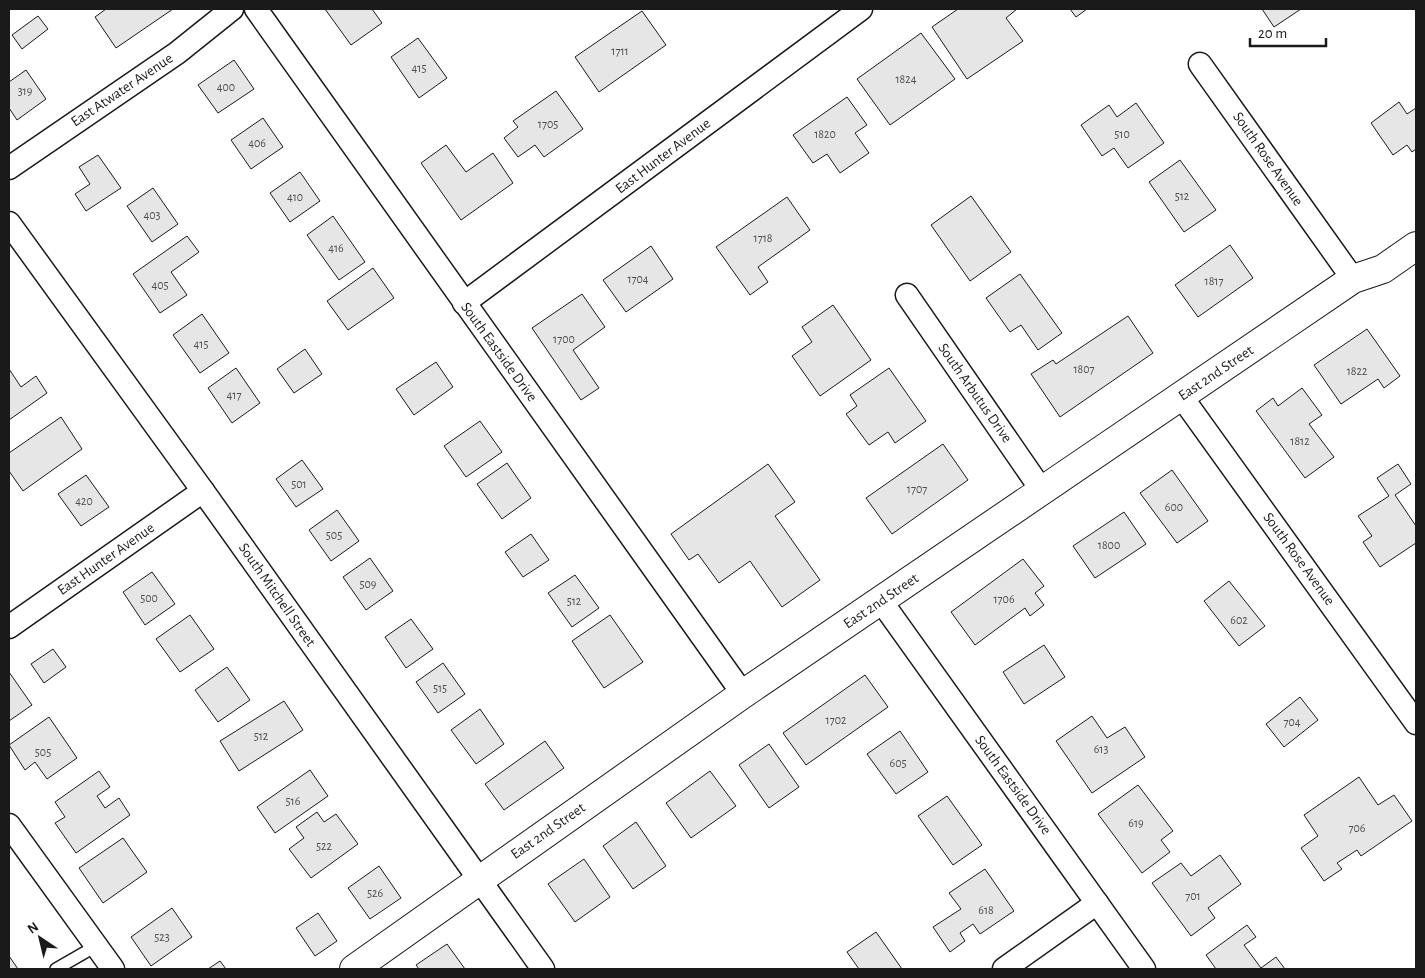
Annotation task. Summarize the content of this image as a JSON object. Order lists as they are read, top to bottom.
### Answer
{
  "streets": {
    "street": [
      "East Atwater Avenue",
      "East Hunter Avenue",
      "South Rose Avenue",
      "South Eastside Drive",
      "East 2nd Street",
      "South Arbutus Drive",
      "South Mitchell Street"
    ]
  },
  "crossings": [
    ["East Hunter Avenue", "South Eastside Drive"],
    ["East Hunter Avenue", "South Mitchell Street"],
    ["South Rose Avenue", "East 2nd Street"],
    ["South Eastside Drive", "East 2nd Street"],
    ["East 2nd Street", "South Arbutus Drive"],
    ["East 2nd Street", "South Mitchell Street"]
  ],
  "house_numbers": [
    "1711",
    "415",
    "1824",
    "400",
    "319",
    "1705",
    "1820",
    "510",
    "406",
    "512",
    "410",
    "403",
    "1718",
    "416",
    "1704",
    "1817",
    "405",
    "1700",
    "415",
    "1807",
    "1822",
    "417",
    "1812",
    "501",
    "1707",
    "420",
    "600",
    "505",
    "1800",
    "509",
    "500",
    "1706",
    "512",
    "602",
    "515",
    "1702",
    "704",
    "512",
    "613",
    "505",
    "605",
    "516",
    "619",
    "706",
    "522",
    "526",
    "701",
    "618",
    "523"
  ],
  "scale_bar": "20 m",
  "north": "top left"
}
